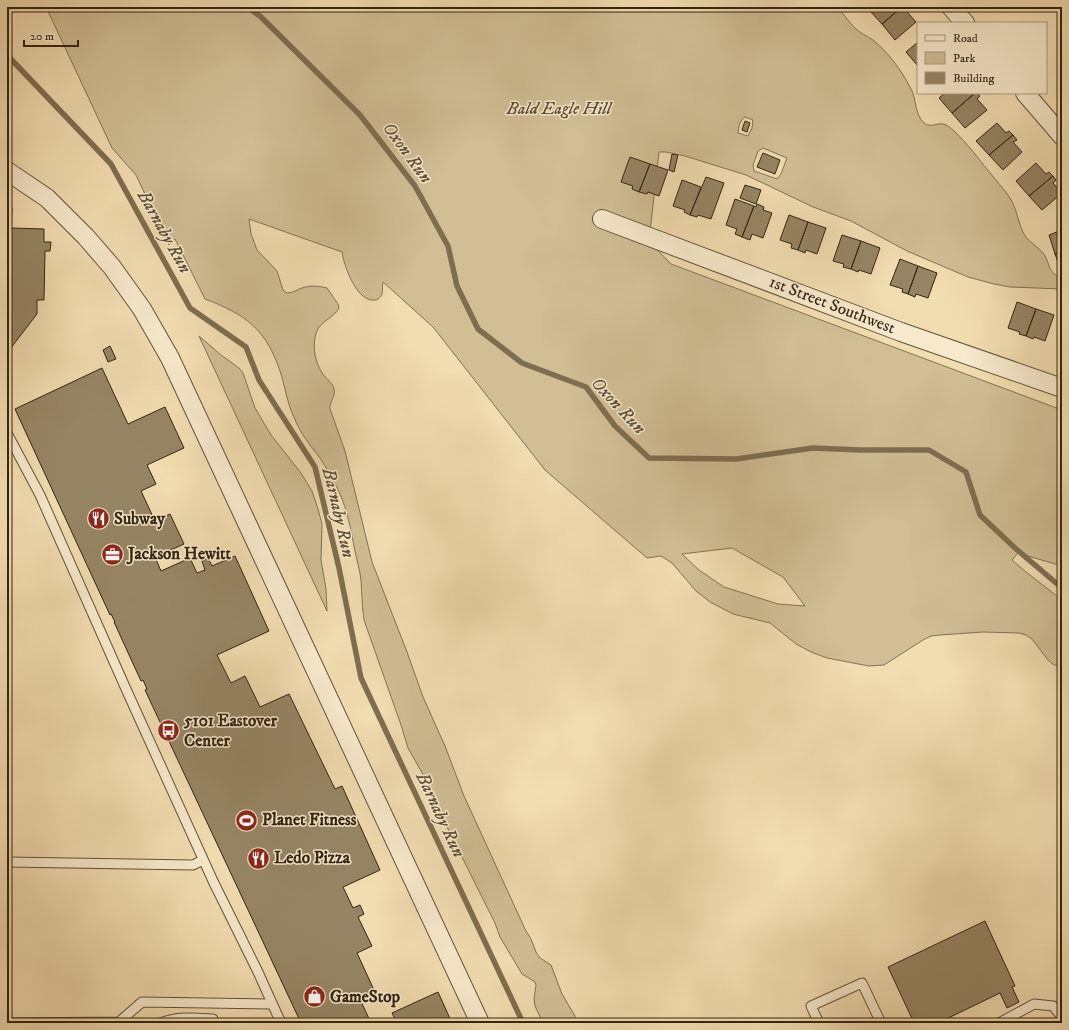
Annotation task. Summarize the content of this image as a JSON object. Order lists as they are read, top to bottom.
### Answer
{
  "streets": {
    "street": ["1st Street Southwest"]
  },
  "water": ["Oxon Run", "Barnaby Run"],
  "parks": ["Bald Eagle Hill"],
  "places": {
    "restaurant": ["Subway", "Ledo Pizza"],
    "office": ["Jackson Hewitt"],
    "bus stop": ["5101 Eastover Center"],
    "sports": ["Planet Fitness"],
    "shop": ["GameStop"]
  },
  "legend": ["Road", "Park", "Building"],
  "scale_bar": "20 m"
}
